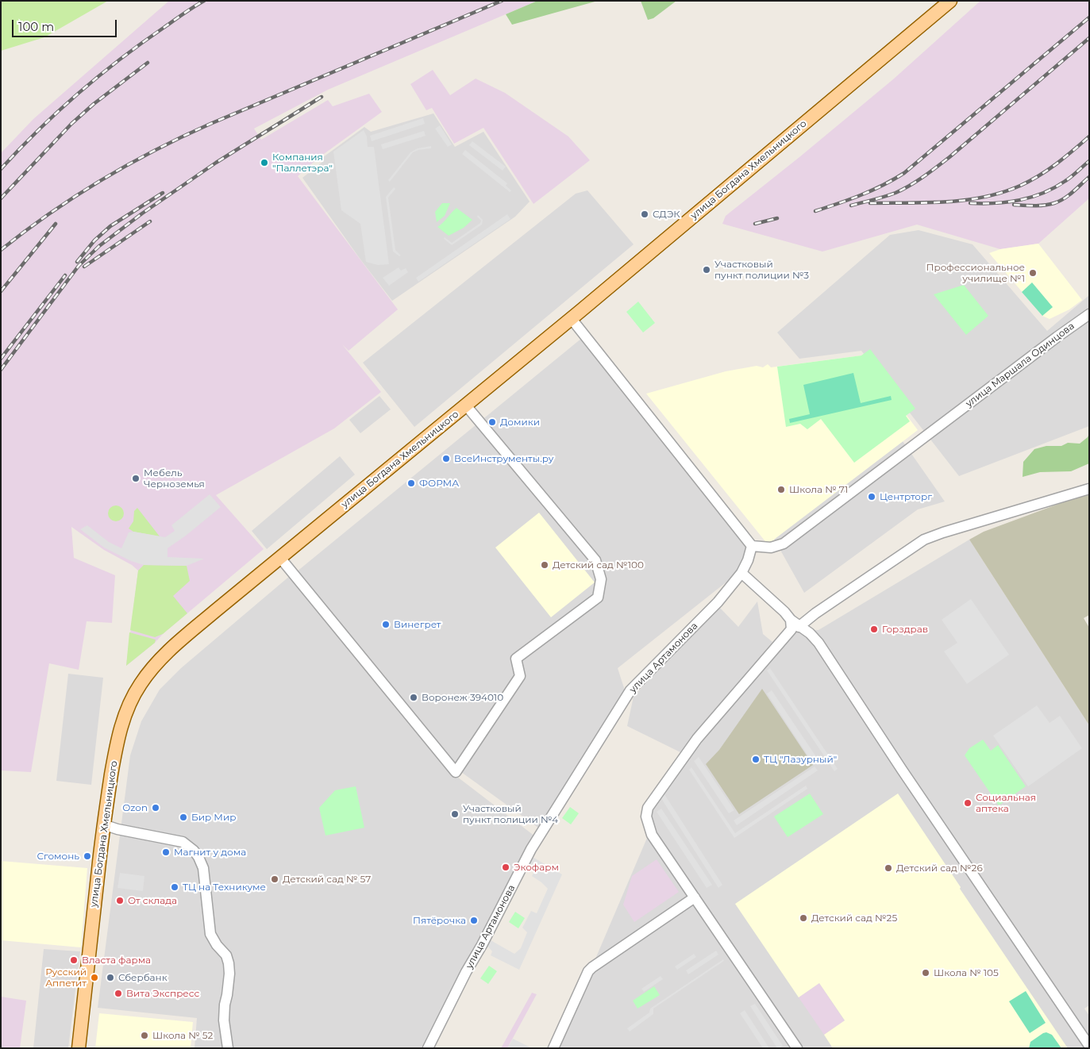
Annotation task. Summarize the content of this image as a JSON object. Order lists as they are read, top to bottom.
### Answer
{
  "streets": {
    "main road": ["улица Богдана Хмельницкого"],
    "street": ["улица Маршала Одинцова", "улица Артамонова"]
  },
  "crossings": [
    ["улица Маршала Одинцова", "улица Артамонова"]
  ],
  "places": [
    "Компания \"Паллетэра\"",
    "СДЭК",
    "Участковый пункт полиции №3",
    "Профессиональное училище №1",
    "Домики",
    "ВсеИнструменты.ру",
    "Мебель Черноземья",
    "ФОРМА",
    "Школа № 71",
    "Центрторг",
    "Детский сад №100",
    "Винегрет",
    "Горздрав",
    "Воронеж 394010",
    "ТЦ \"Лазурный\"",
    "Социальная аптека",
    "Ozon",
    "Участковый пункт полиции №4",
    "Бир Мир",
    "Магнит у дома",
    "Сгомонь",
    "Экофарм",
    "Детский сад №26",
    "Детский сад № 57",
    "ТЦ на Техникуме",
    "От склада",
    "Детский сад №25",
    "Пятёрочка",
    "Власта фарма",
    "Школа № 105",
    "Русский Аппетит",
    "Сбербанк",
    "Вита Экспресс",
    "Школа № 52"
  ],
  "scale_bar": "100 m"
}
